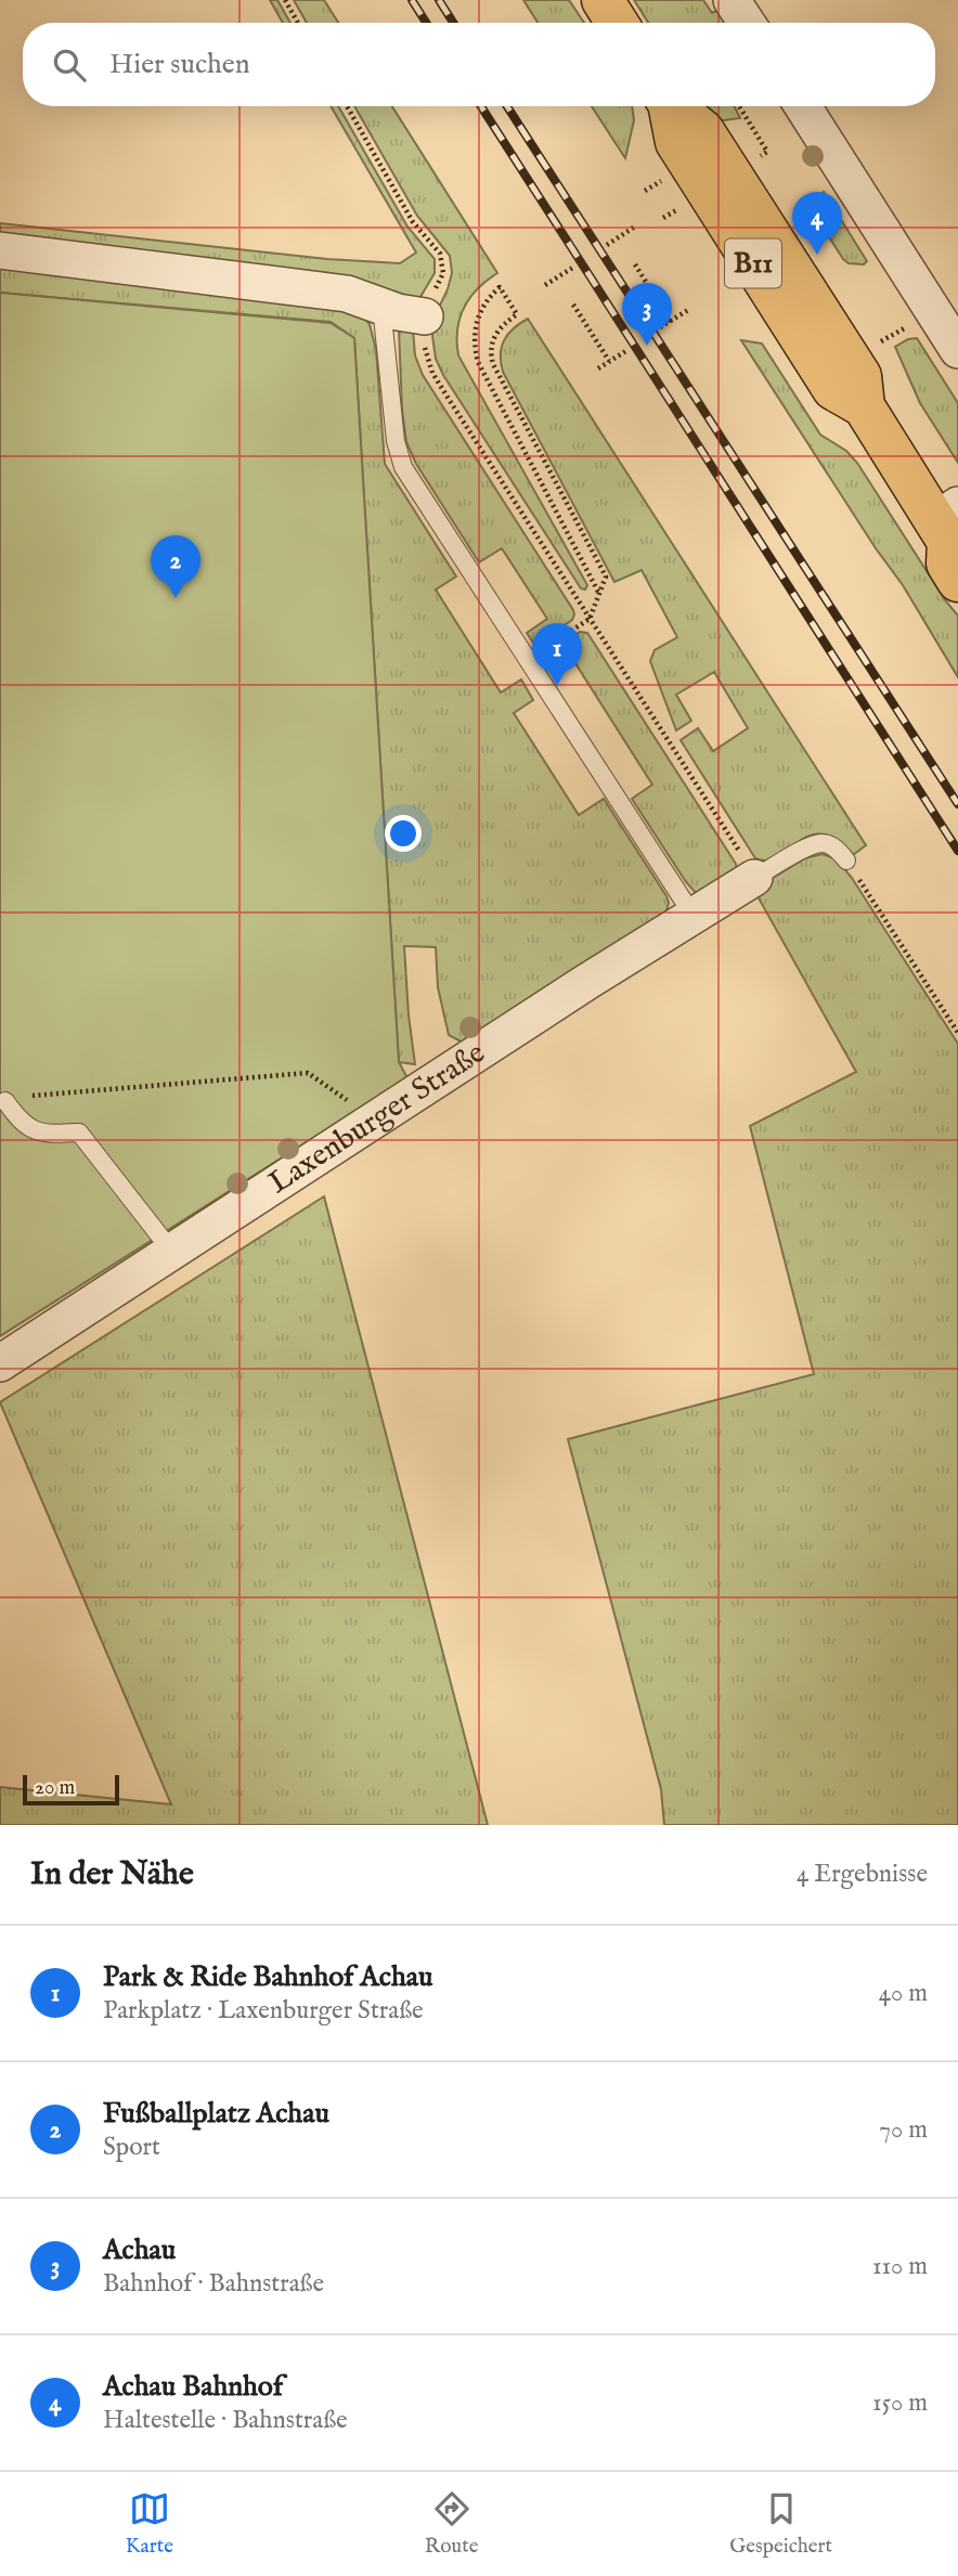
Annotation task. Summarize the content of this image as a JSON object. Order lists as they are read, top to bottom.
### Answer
{
  "streets": {
    "main road": ["B11"],
    "street": ["Laxenburger Straße"]
  },
  "scale_bar": "20 m",
  "page": {
    "search": "Hier suchen",
    "pins": [
      "4",
      "3",
      "2",
      "1"
    ],
    "scale": "20 m",
    "heading": ["In der Nähe", "4 Ergebnisse"],
    "list": [
      {
        "mark": "1",
        "name": "Park & Ride Bahnhof Achau",
        "note": "Parkplatz · Laxenburger Straße",
        "value": "40 m"
      },
      {
        "mark": "2",
        "name": "Fußballplatz Achau",
        "note": "Sport",
        "value": "70 m"
      },
      {
        "mark": "3",
        "name": "Achau",
        "note": "Bahnhof · Bahnstraße",
        "value": "110 m"
      },
      {
        "mark": "4",
        "name": "Achau Bahnhof",
        "note": "Haltestelle · Bahnstraße",
        "value": "150 m"
      }
    ],
    "nav": ["Karte", "Route", "Gespeichert"]
  }
}
